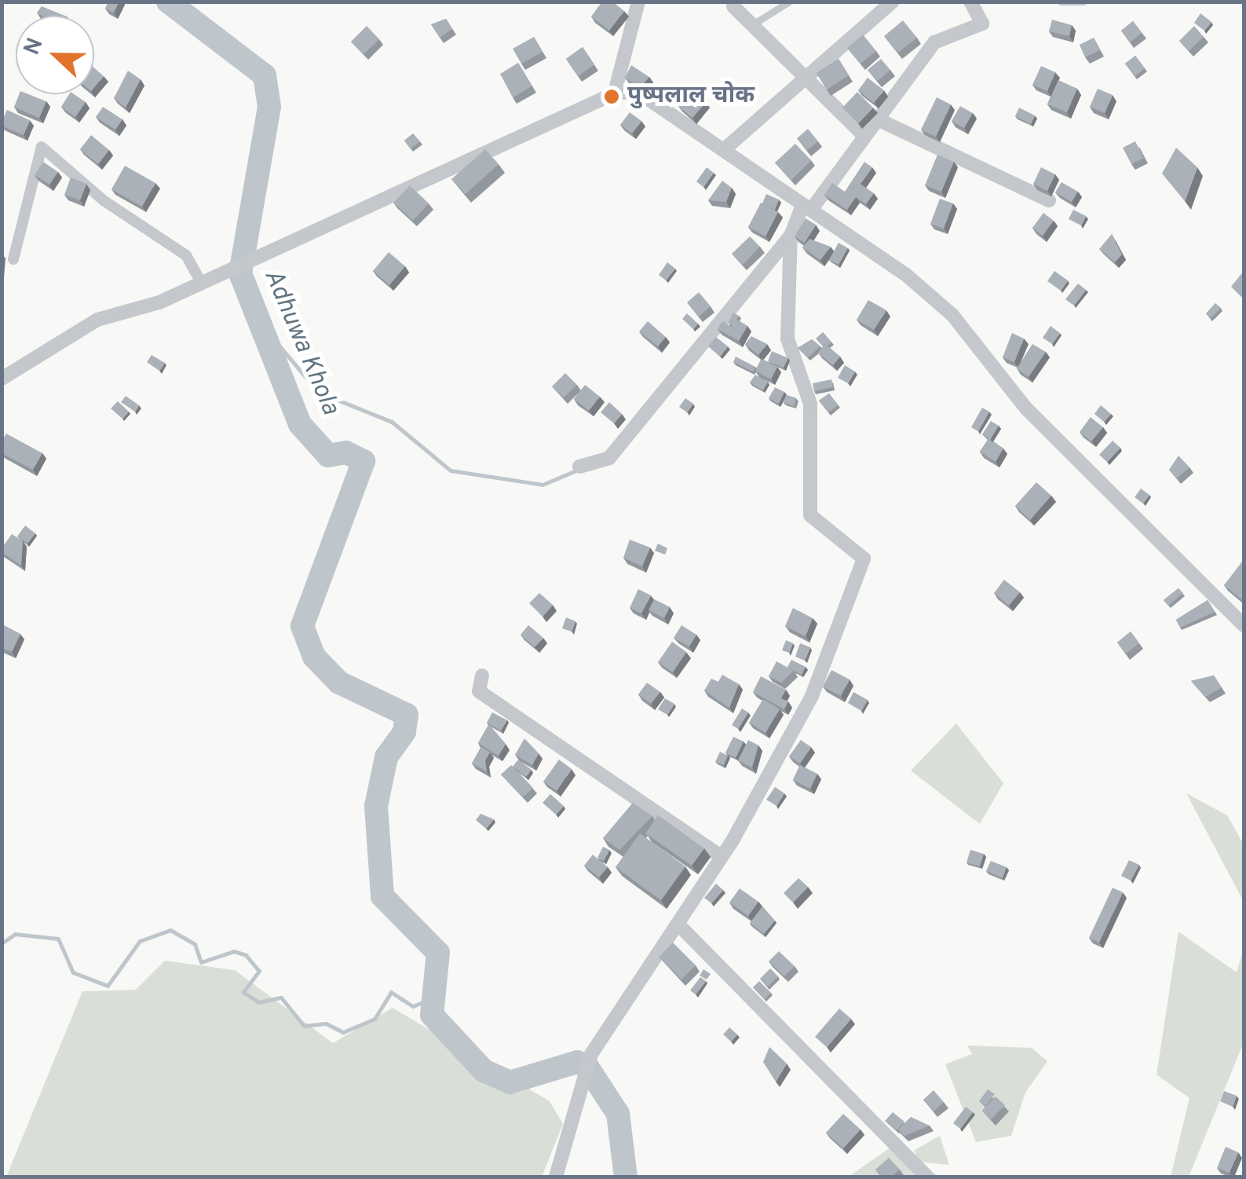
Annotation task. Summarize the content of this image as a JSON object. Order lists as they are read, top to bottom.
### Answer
{
  "water": ["Adhuwa Khola"],
  "places": ["पुष्पलाल चोक"],
  "north": "left"
}
